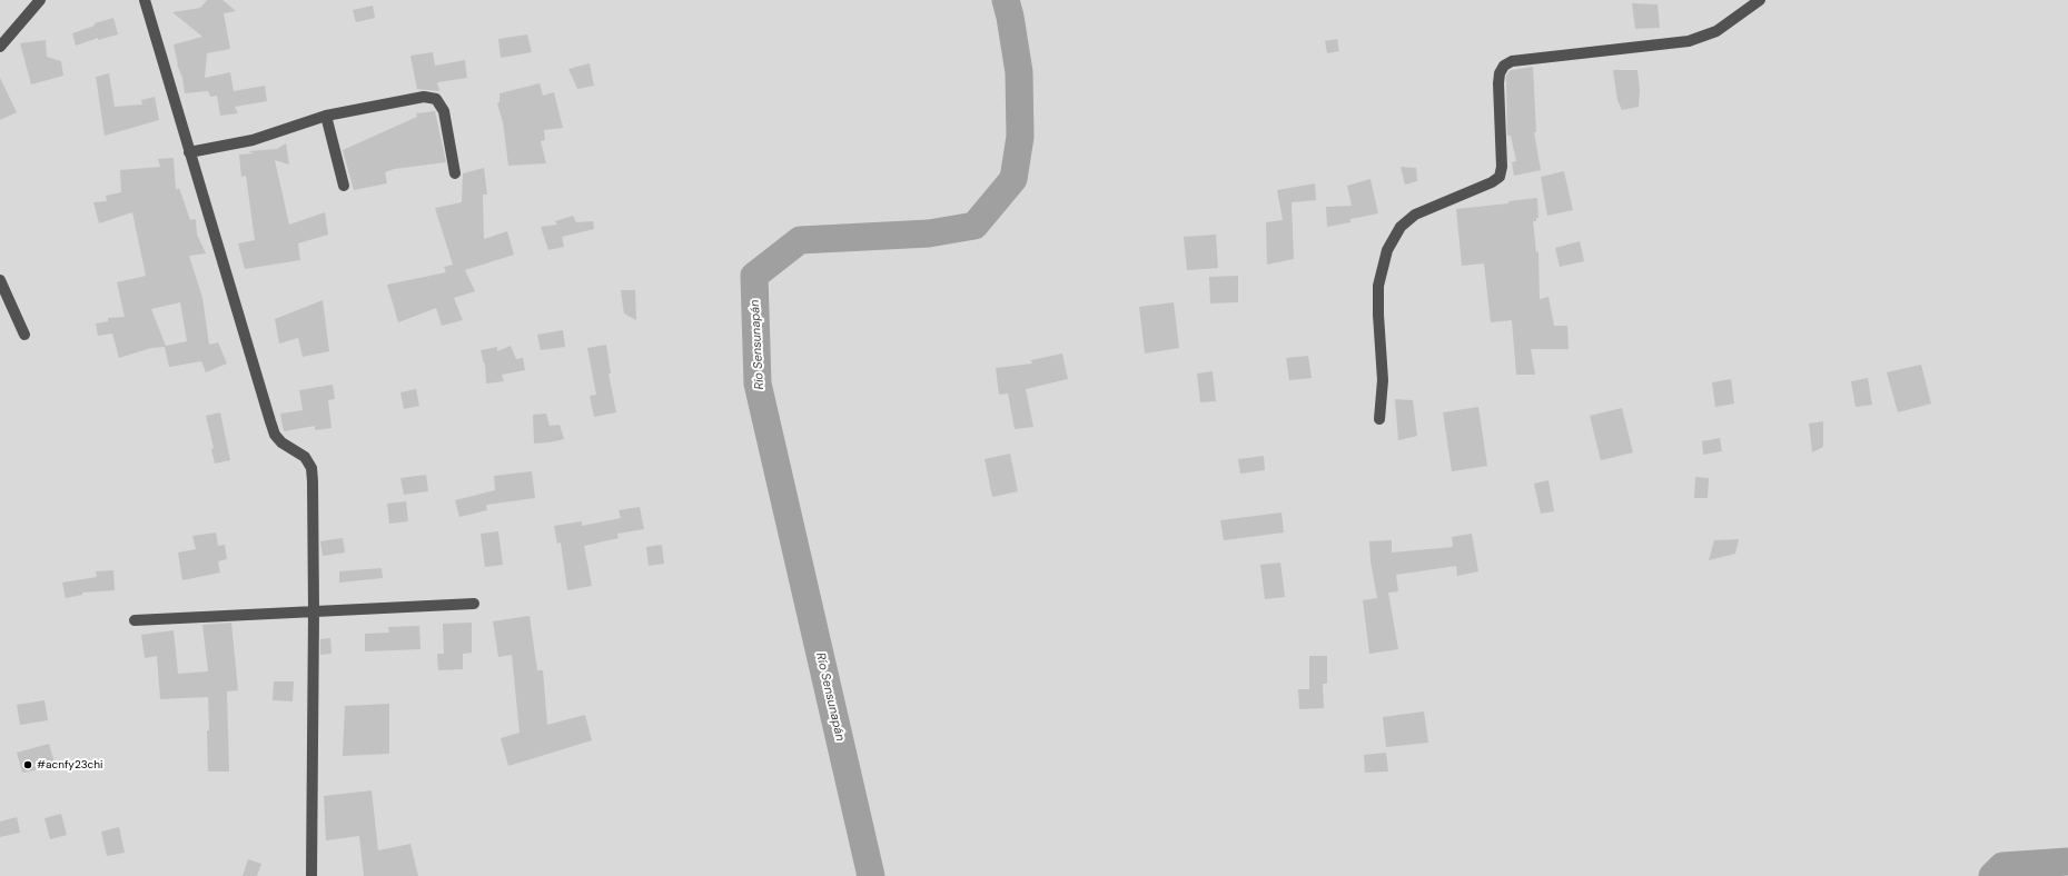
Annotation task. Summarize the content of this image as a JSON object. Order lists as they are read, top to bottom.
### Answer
{
  "water": ["Río Sensunapán"],
  "places": ["#acnfy23chi"]
}
